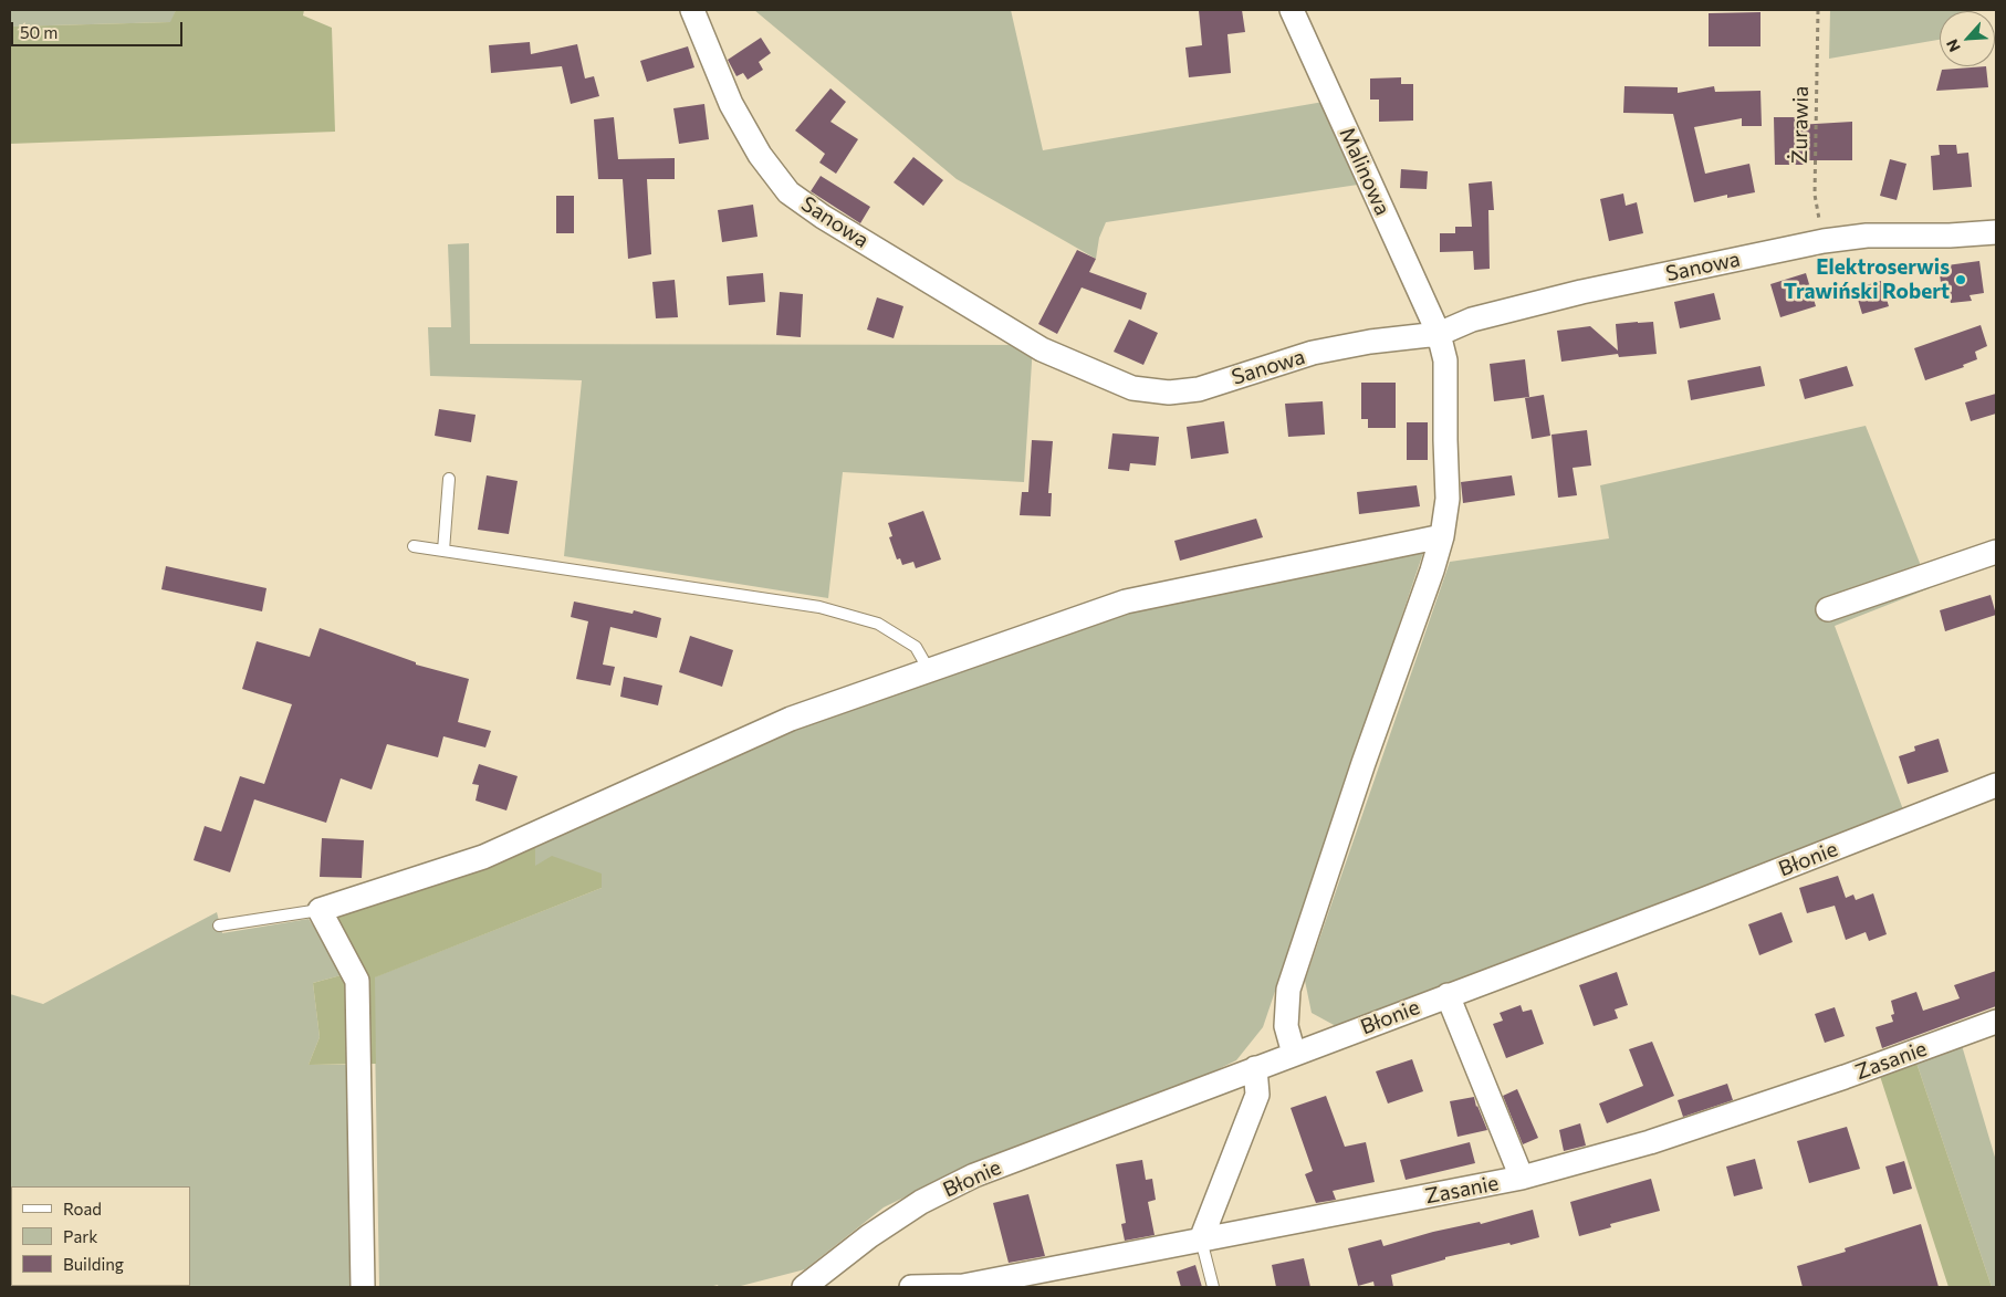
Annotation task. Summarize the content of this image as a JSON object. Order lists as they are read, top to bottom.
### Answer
{
  "streets": {
    "street": [
      "Malinowa",
      "Sanowa",
      "Błonie",
      "Zasanie"
    ],
    "path": ["Żurawia"]
  },
  "crossings": [
    ["Żurawia", "Sanowa"],
    ["Malinowa", "Sanowa"],
    ["Malinowa", "Błonie"]
  ],
  "places": ["Elektroserwis Trawiński Robert"],
  "legend": ["Road", "Park", "Building"],
  "scale_bar": "50 m",
  "north": "bottom left"
}
